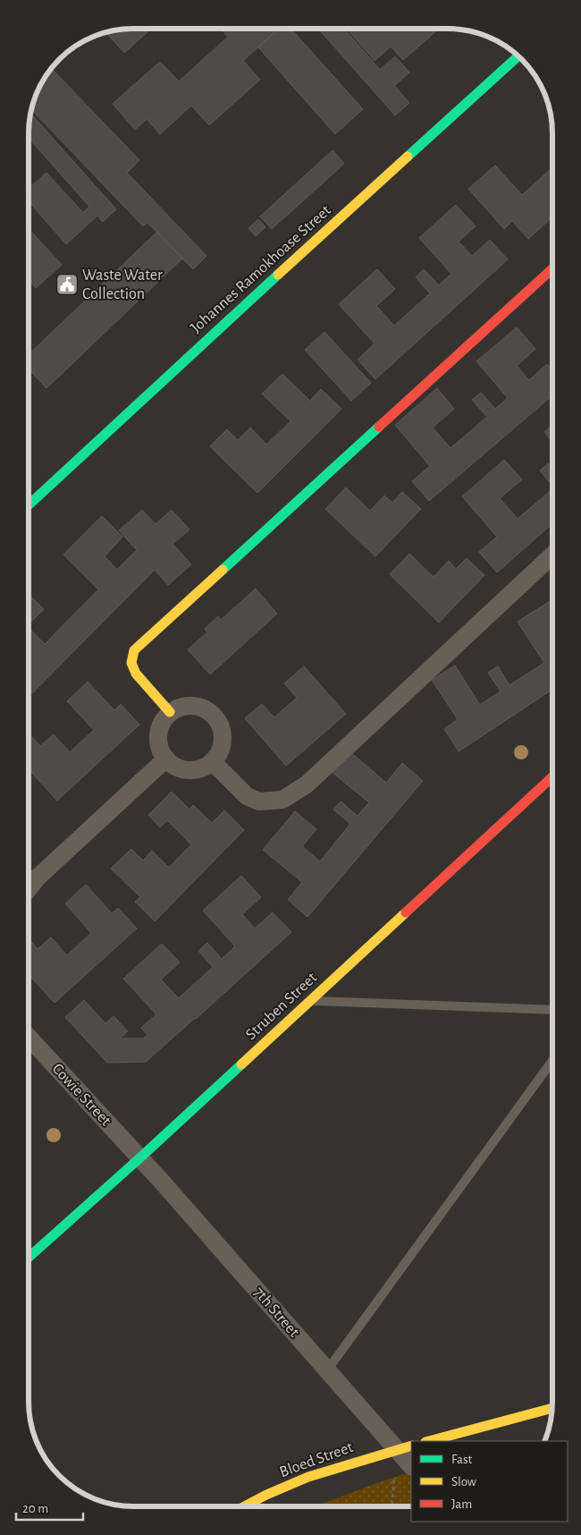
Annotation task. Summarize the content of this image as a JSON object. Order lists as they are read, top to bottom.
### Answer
{
  "streets": {
    "main road": ["Johannes Ramokhoase Street", "Struben Street", "Bloed Street"],
    "street": ["Cowie Street", "7th Street"]
  },
  "crossings": [
    ["Struben Street", "Cowie Street"],
    ["Struben Street", "7th Street"],
    ["Cowie Street", "7th Street"],
    ["7th Street", "Bloed Street"]
  ],
  "places": {
    "public building": ["Waste Water Collection"]
  },
  "legend": ["Fast", "Slow", "Jam"],
  "scale_bar": "20 m"
}
